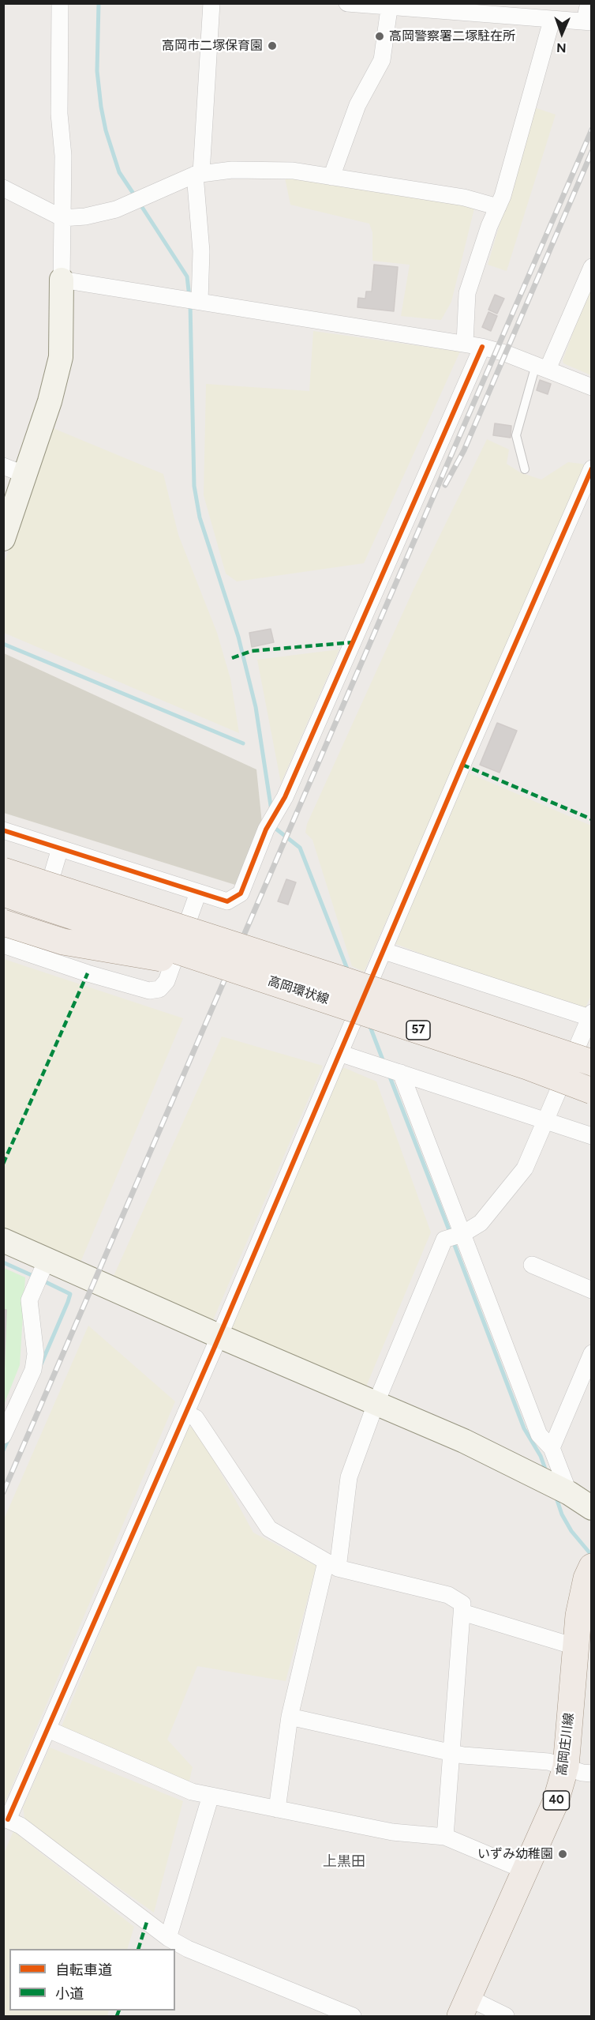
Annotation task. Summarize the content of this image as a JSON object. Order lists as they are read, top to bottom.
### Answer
{
  "streets": {
    "main road": [
      "高岡環状線",
      "57",
      "高岡庄川線",
      "40"
    ]
  },
  "crossings": [
    ["高岡環状線", "57"]
  ],
  "districts": ["上黒田"],
  "places": ["高岡警察署二塚駐在所", "高岡市二塚保育園", "いずみ幼稚園"],
  "legend": ["自転車道", "小道"],
  "north": "bottom"
}
